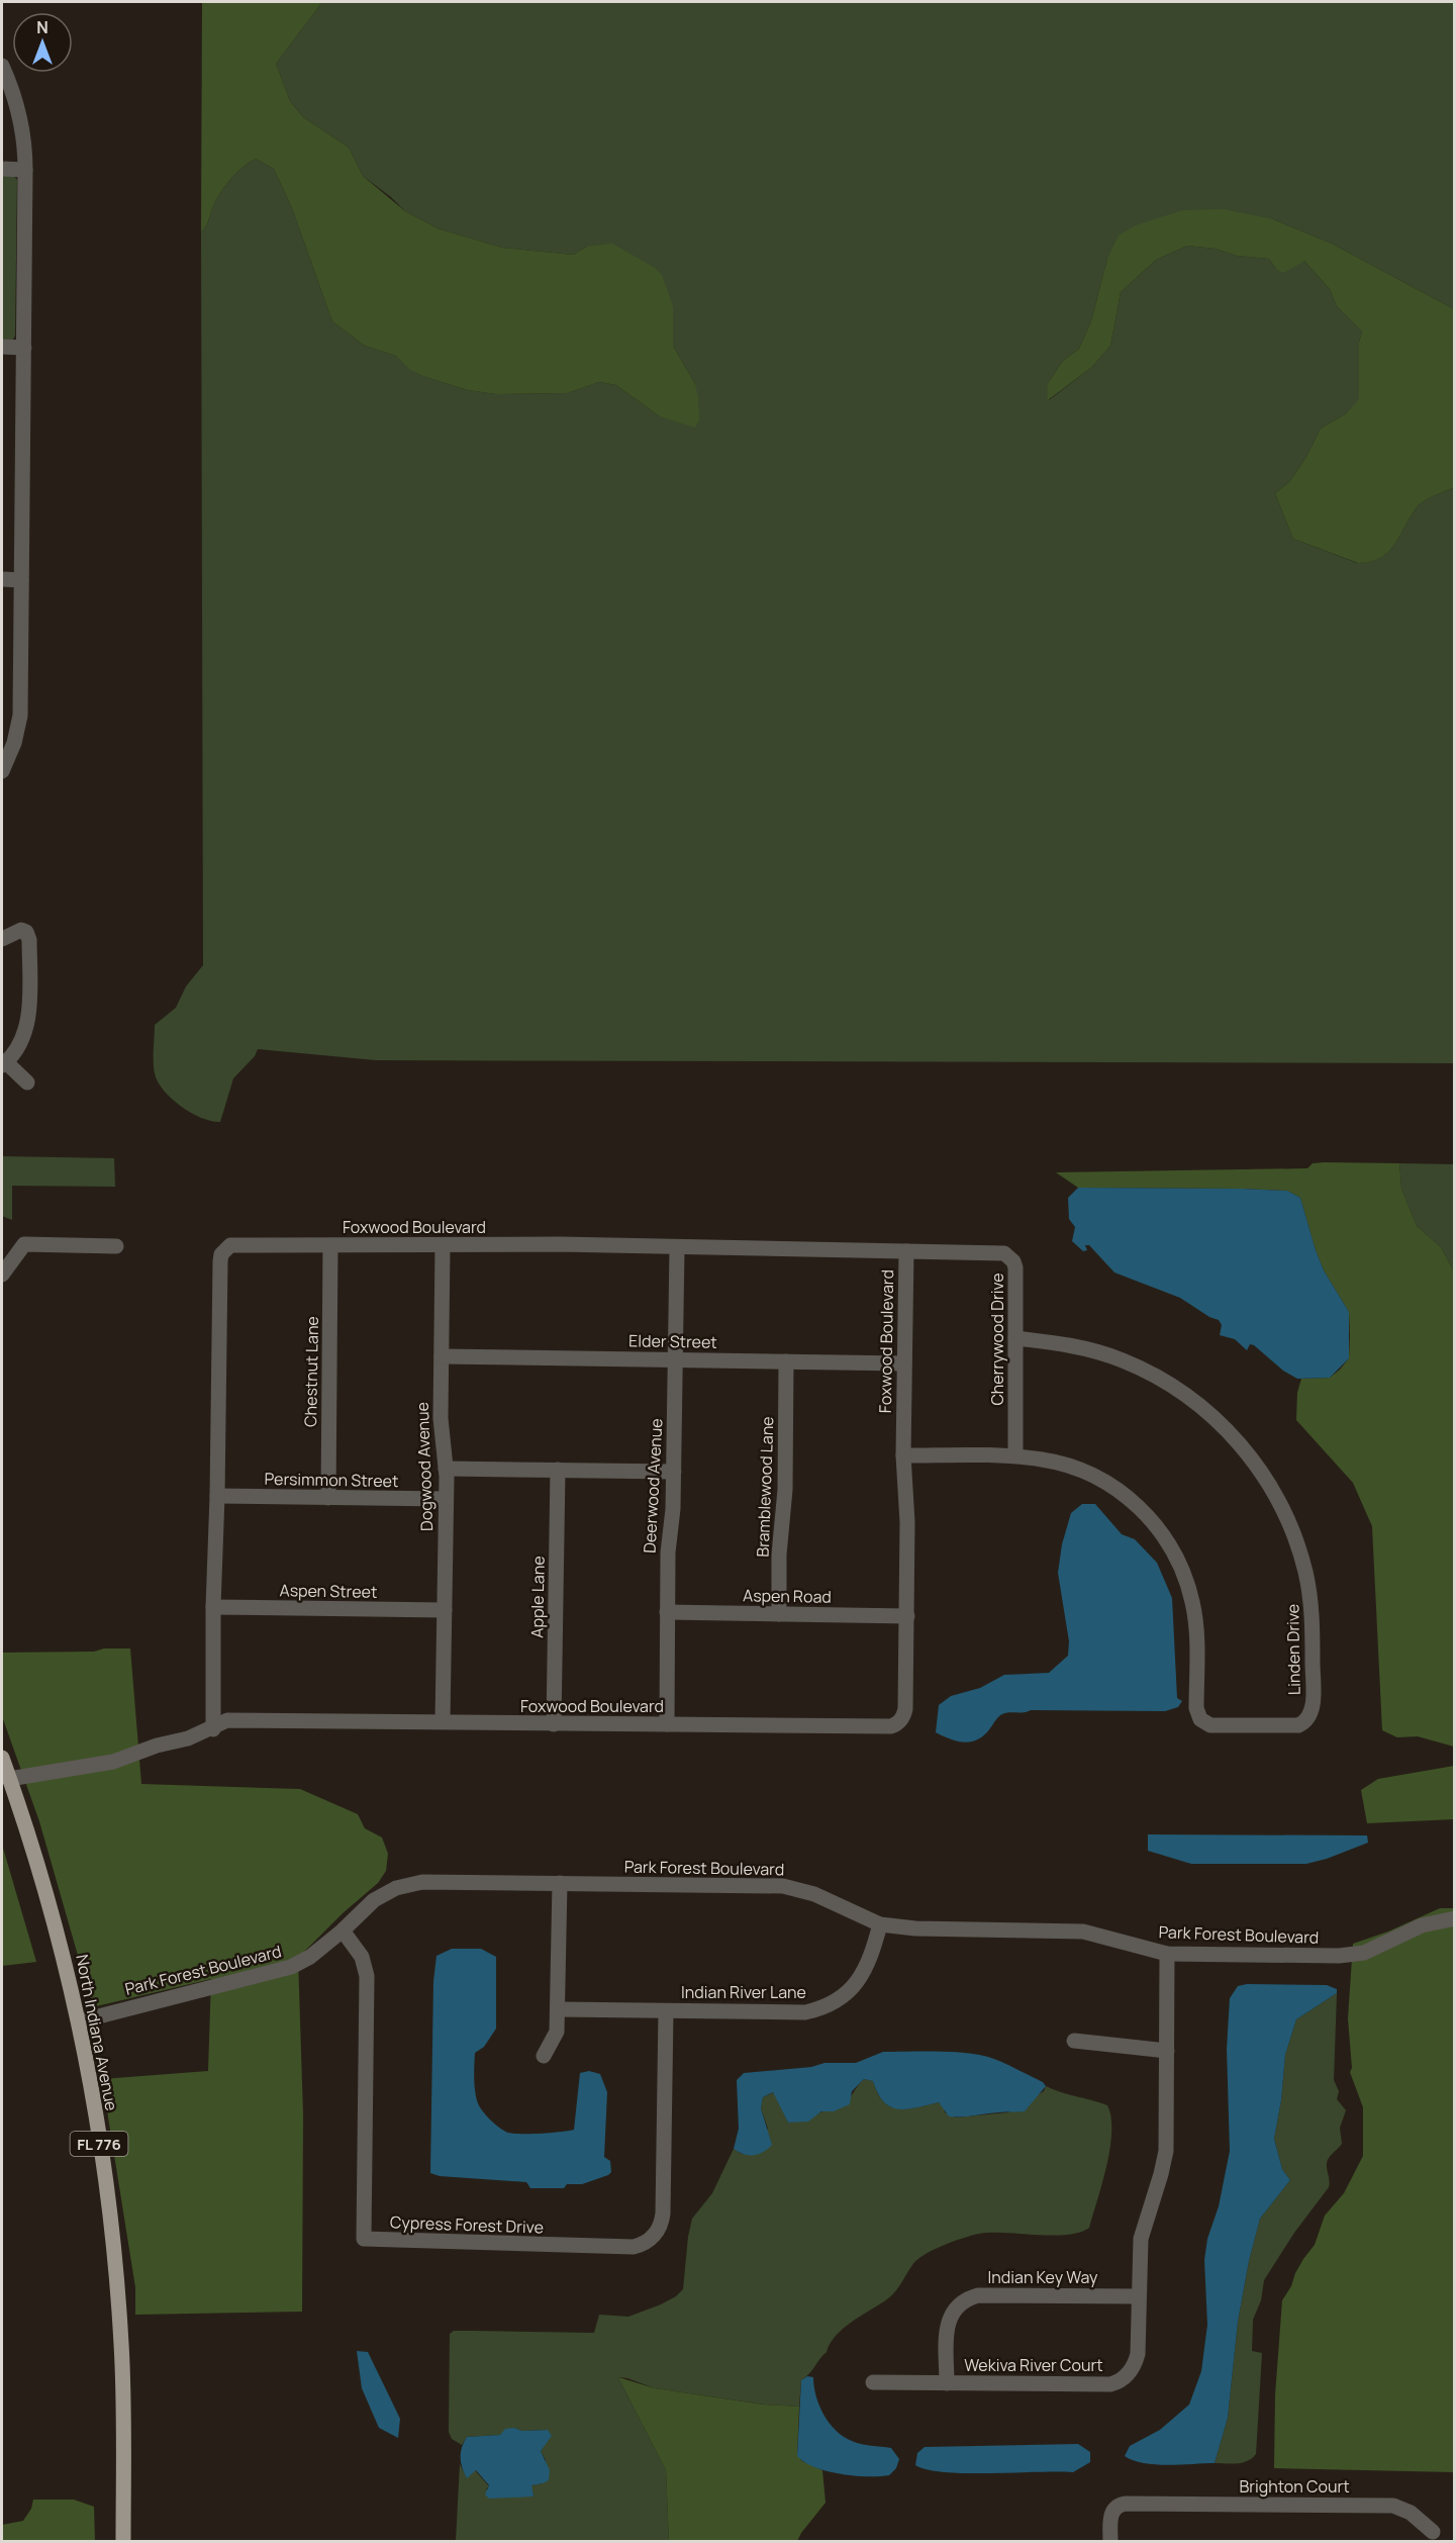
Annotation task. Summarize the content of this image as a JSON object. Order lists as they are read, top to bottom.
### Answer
{
  "streets": {
    "main road": ["North Indiana Avenue", "FL 776"],
    "street": [
      "Foxwood Boulevard",
      "Cherrywood Drive",
      "Elder Street",
      "Chestnut Lane",
      "Dogwood Avenue",
      "Persimmon Street",
      "Deerwood Avenue",
      "Bramblewood Lane",
      "Aspen Street",
      "Aspen Road",
      "Apple Lane",
      "Linden Drive",
      "Park Forest Boulevard",
      "Indian River Lane",
      "Cypress Forest Drive",
      "Indian Key Way",
      "Wekiva River Court",
      "Brighton Court"
    ]
  },
  "crossings": [
    ["Foxwood Boulevard", "Cherrywood Drive"],
    ["Foxwood Boulevard", "Elder Street"],
    ["Foxwood Boulevard", "Chestnut Lane"],
    ["Foxwood Boulevard", "Dogwood Avenue"],
    ["Foxwood Boulevard", "Persimmon Street"],
    ["Foxwood Boulevard", "Deerwood Avenue"],
    ["Foxwood Boulevard", "Aspen Street"],
    ["Foxwood Boulevard", "Aspen Road"],
    ["Foxwood Boulevard", "Apple Lane"],
    ["Foxwood Boulevard", "Linden Drive"],
    ["Foxwood Boulevard", "North Indiana Avenue"],
    ["Cherrywood Drive", "Linden Drive"],
    ["Elder Street", "Dogwood Avenue"],
    ["Elder Street", "Deerwood Avenue"],
    ["Elder Street", "Bramblewood Lane"],
    ["Chestnut Lane", "Persimmon Street"],
    ["Dogwood Avenue", "Persimmon Street"],
    ["Dogwood Avenue", "Aspen Street"],
    ["Deerwood Avenue", "Aspen Road"],
    ["Bramblewood Lane", "Aspen Road"],
    ["Park Forest Boulevard", "Indian River Lane"],
    ["Park Forest Boulevard", "North Indiana Avenue"],
    ["Park Forest Boulevard", "Cypress Forest Drive"],
    ["Park Forest Boulevard", "Wekiva River Court"],
    ["Indian River Lane", "Cypress Forest Drive"],
    ["Indian Key Way", "Wekiva River Court"]
  ],
  "north": "top"
}
